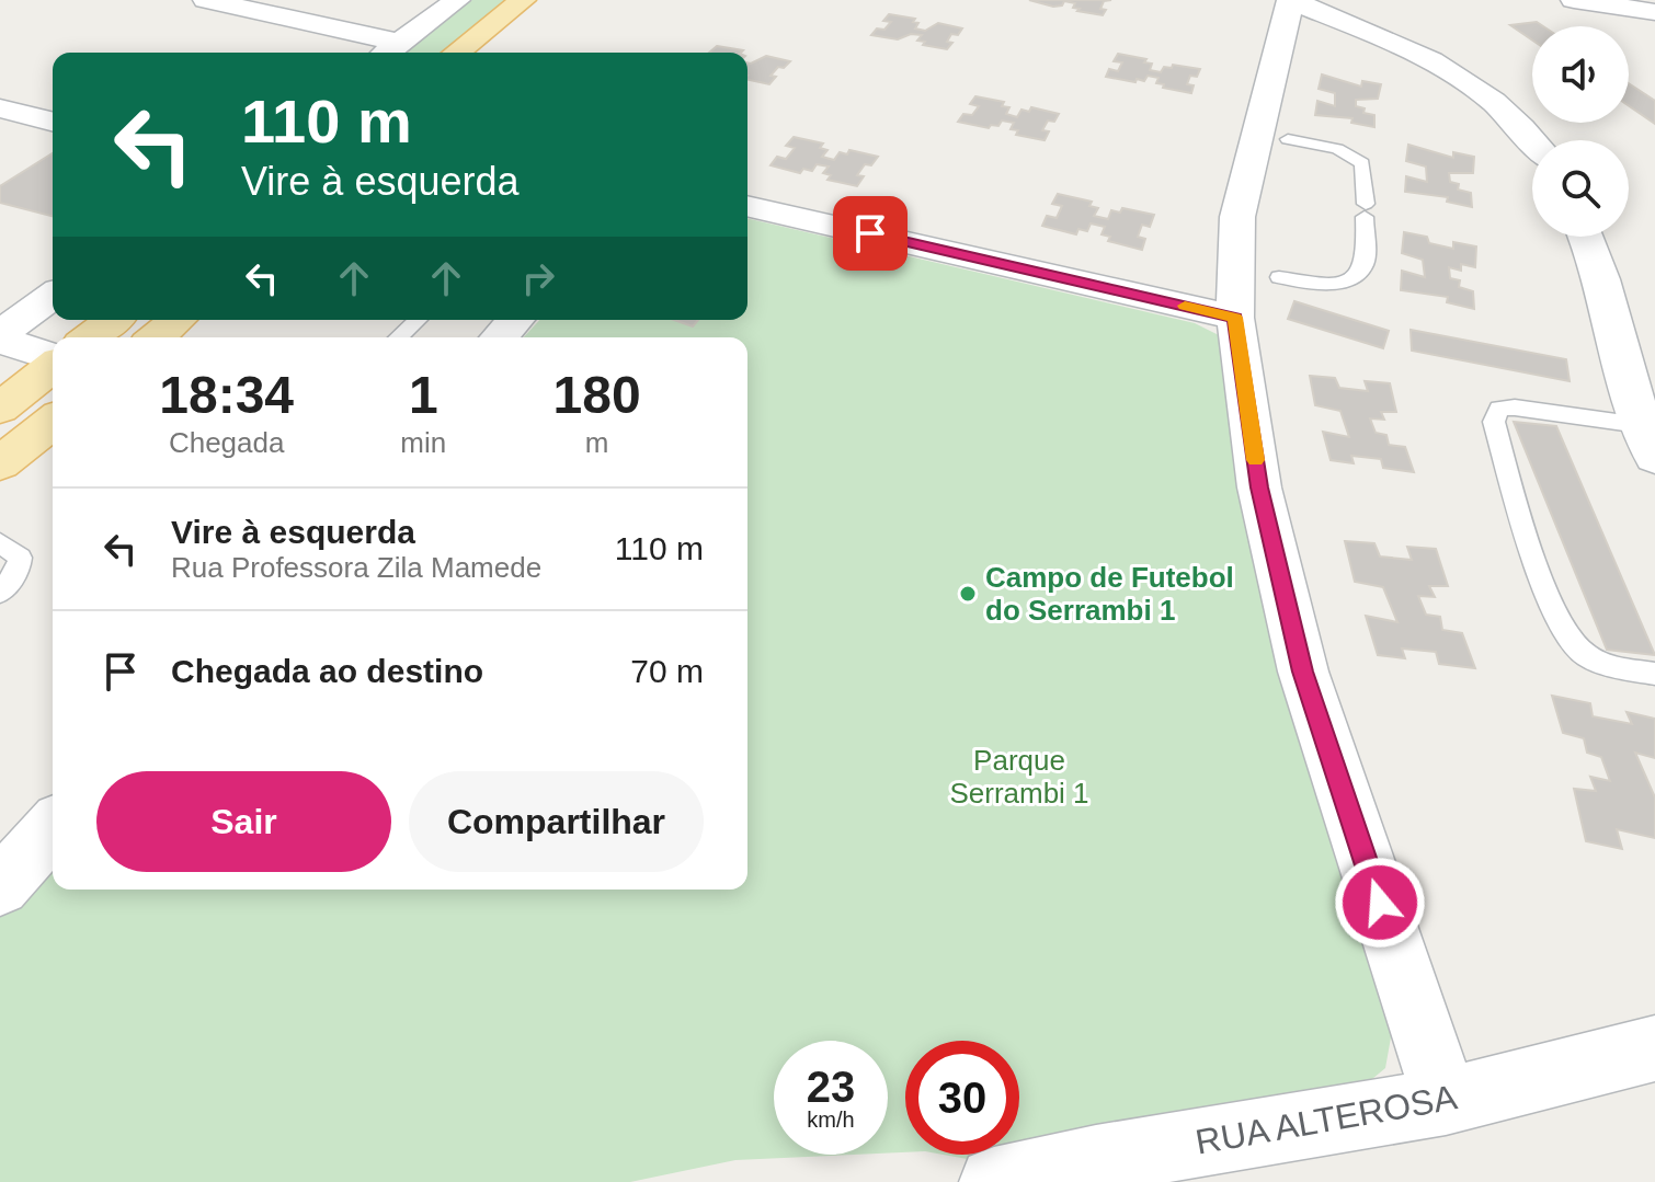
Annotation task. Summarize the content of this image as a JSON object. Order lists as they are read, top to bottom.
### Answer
{
  "streets": {
    "street": ["RUA ALTEROSA"]
  },
  "parks": ["Parque Serrambi 1"],
  "places": ["Campo de Futebol do Serrambi 1"],
  "page": {
    "turn": ["110 m", "Vire à esquerda"],
    "eta": [
      "18:34",
      "Chegada",
      "1",
      "min",
      "180",
      "m"
    ],
    "list": [
      {
        "name": "Vire à esquerda",
        "note": "Rua Professora Zila Mamede",
        "value": "110 m"
      },
      {
        "name": "Chegada ao destino",
        "value": "70 m"
      }
    ],
    "buttons": ["Sair", "Compartilhar"],
    "speed": "23 km/h",
    "limit": "30"
  }
}
